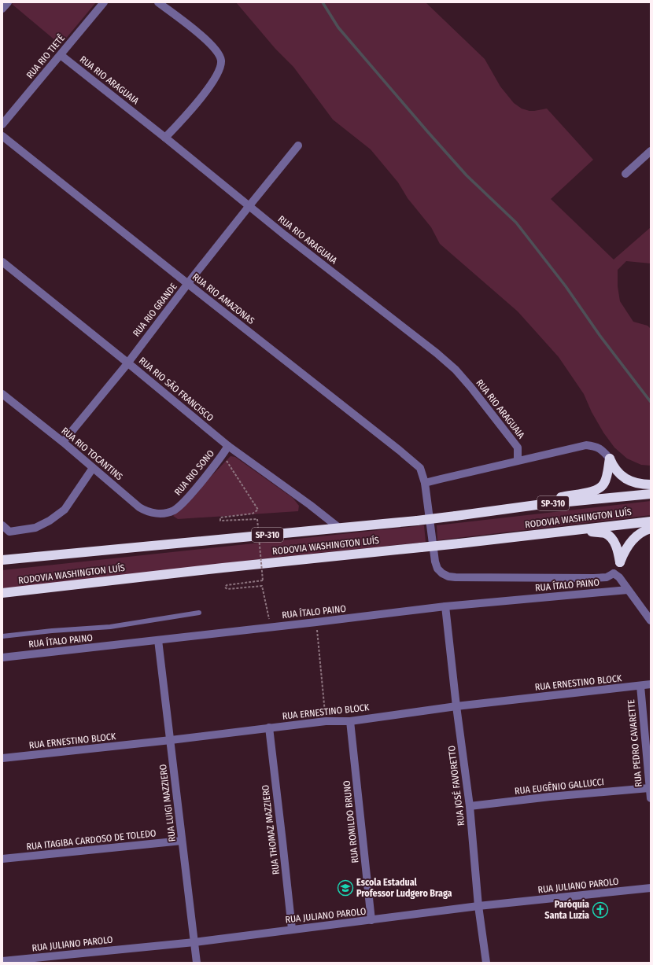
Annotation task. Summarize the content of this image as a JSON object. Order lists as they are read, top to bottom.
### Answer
{
  "streets": {
    "highway": ["SP-310", "RODOVIA WASHINGTON LUÍS"],
    "street": [
      "RUA RIO TIETÊ",
      "RUA RIO ARAGUAIA",
      "RUA RIO AMAZONAS",
      "RUA RIO GRANDE",
      "RUA RIO SÃO FRANCISCO",
      "RUA RIO TOCANTINS",
      "RUA RIO SONO",
      "RUA ÍTALO PAINO",
      "RUA ERNESTINO BLOCK",
      "RUA PEDRO CAVARETTE",
      "RUA JOSÉ FAVORETTO",
      "RUA EUGÊNIO GALLUCCI",
      "RUA LUIGI MAZZIERO",
      "RUA ROMILDO BRUNO",
      "RUA THOMAZ MAZZIERO",
      "RUA ITAGIBA CARDOSO DE TOLEDO",
      "RUA JULIANO PAROLO"
    ]
  },
  "crossings": [
    ["RUA RIO TIETÊ", "RUA RIO ARAGUAIA"],
    ["RUA RIO ARAGUAIA", "RUA RIO GRANDE"],
    ["RUA RIO AMAZONAS", "RUA RIO GRANDE"],
    ["RUA RIO GRANDE", "RUA RIO SÃO FRANCISCO"],
    ["RUA RIO GRANDE", "RUA RIO TOCANTINS"],
    ["RUA RIO SÃO FRANCISCO", "RUA RIO SONO"],
    ["RUA RIO SÃO FRANCISCO", "RODOVIA WASHINGTON LUÍS"],
    ["RUA RIO TOCANTINS", "RUA RIO SONO"],
    ["RUA ÍTALO PAINO", "RUA JOSÉ FAVORETTO"],
    ["RUA ÍTALO PAINO", "RUA LUIGI MAZZIERO"],
    ["RUA ERNESTINO BLOCK", "RUA PEDRO CAVARETTE"],
    ["RUA ERNESTINO BLOCK", "RUA JOSÉ FAVORETTO"],
    ["RUA ERNESTINO BLOCK", "RUA LUIGI MAZZIERO"],
    ["RUA ERNESTINO BLOCK", "RUA ROMILDO BRUNO"],
    ["RUA ERNESTINO BLOCK", "RUA THOMAZ MAZZIERO"],
    ["RUA PEDRO CAVARETTE", "RUA EUGÊNIO GALLUCCI"],
    ["RUA JOSÉ FAVORETTO", "RUA EUGÊNIO GALLUCCI"],
    ["RUA JOSÉ FAVORETTO", "RUA JULIANO PAROLO"],
    ["RUA LUIGI MAZZIERO", "RUA ITAGIBA CARDOSO DE TOLEDO"],
    ["RUA LUIGI MAZZIERO", "RUA JULIANO PAROLO"],
    ["RUA ROMILDO BRUNO", "RUA JULIANO PAROLO"],
    ["RUA THOMAZ MAZZIERO", "RUA JULIANO PAROLO"]
  ],
  "places": {
    "school or university": ["Escola Estadual Professor Ludgero Braga"],
    "church": ["Paróquia Santa Luzia"]
  }
}
